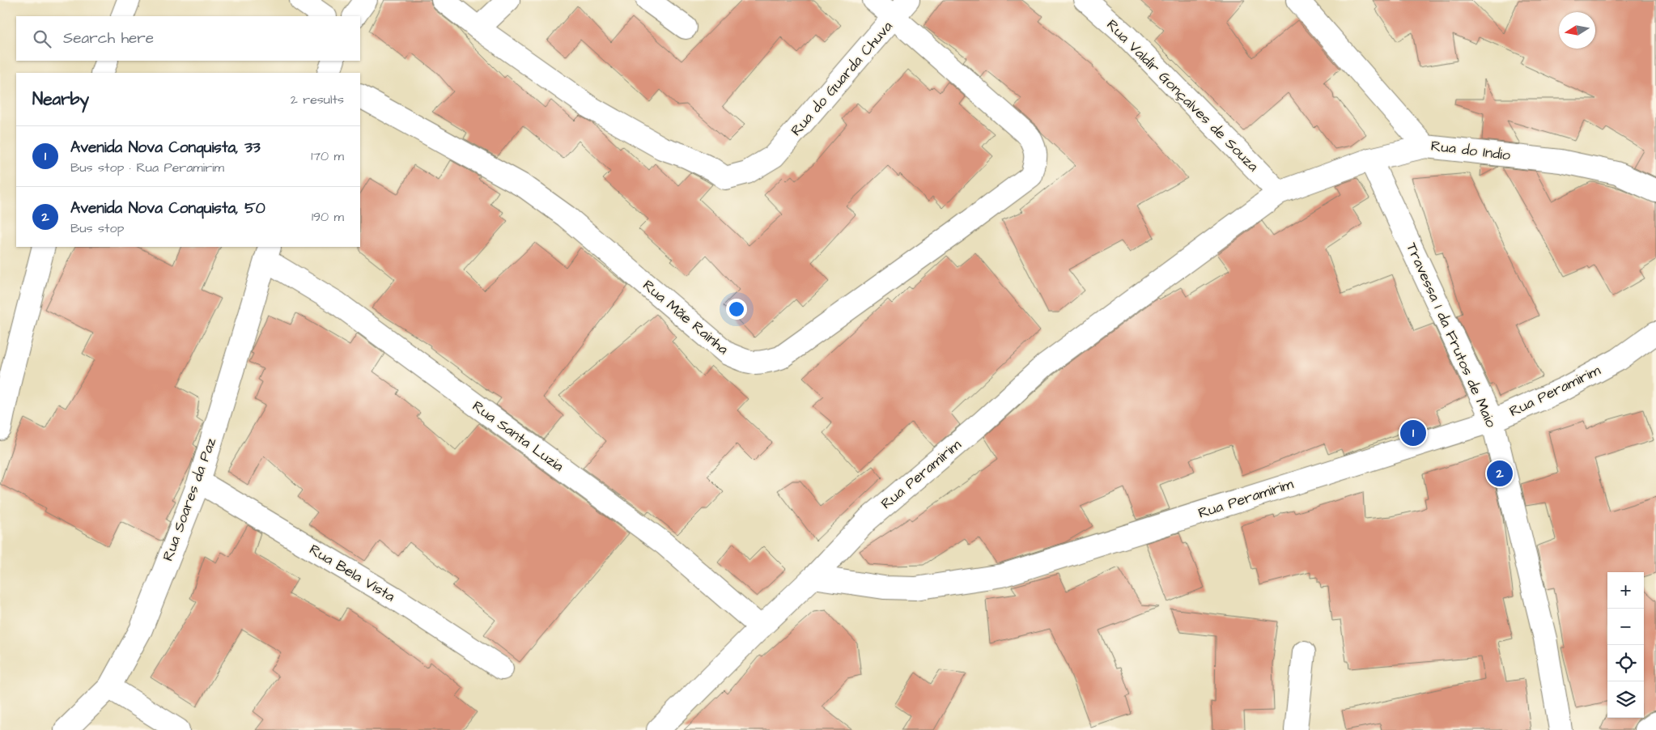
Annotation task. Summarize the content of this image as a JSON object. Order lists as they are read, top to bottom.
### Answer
{
  "streets": {
    "street": [
      "Rua do Guarda Chuva",
      "Rua Valdir Gonçalves de Souza",
      "Rua do Indio",
      "Rua Mãe Rainha",
      "Travessa 1 da Frutos de Maio",
      "Rua Peramirim",
      "Rua Santa Luzia",
      "Rua Soares da Paz",
      "Rua Bela Vista"
    ]
  },
  "crossings": [
    ["Rua do Guarda Chuva", "Rua Mãe Rainha"],
    ["Rua Valdir Gonçalves de Souza", "Rua Peramirim"],
    ["Rua do Indio", "Rua Peramirim"],
    ["Travessa 1 da Frutos de Maio", "Rua Peramirim"],
    ["Rua Peramirim", "Rua Santa Luzia"],
    ["Rua Santa Luzia", "Rua Soares da Paz"],
    ["Rua Soares da Paz", "Rua Bela Vista"]
  ],
  "north": "left",
  "page": {
    "search": "Search here",
    "heading": ["Nearby", "2 results"],
    "list": [
      {
        "mark": "1",
        "name": "Avenida Nova Conquista, 33",
        "note": "Bus stop · Rua Peramirim",
        "value": "170 m"
      },
      {
        "mark": "2",
        "name": "Avenida Nova Conquista, 50",
        "note": "Bus stop",
        "value": "190 m"
      }
    ],
    "pins": ["1", "2"],
    "map_buttons": ["+", "−"]
  }
}
